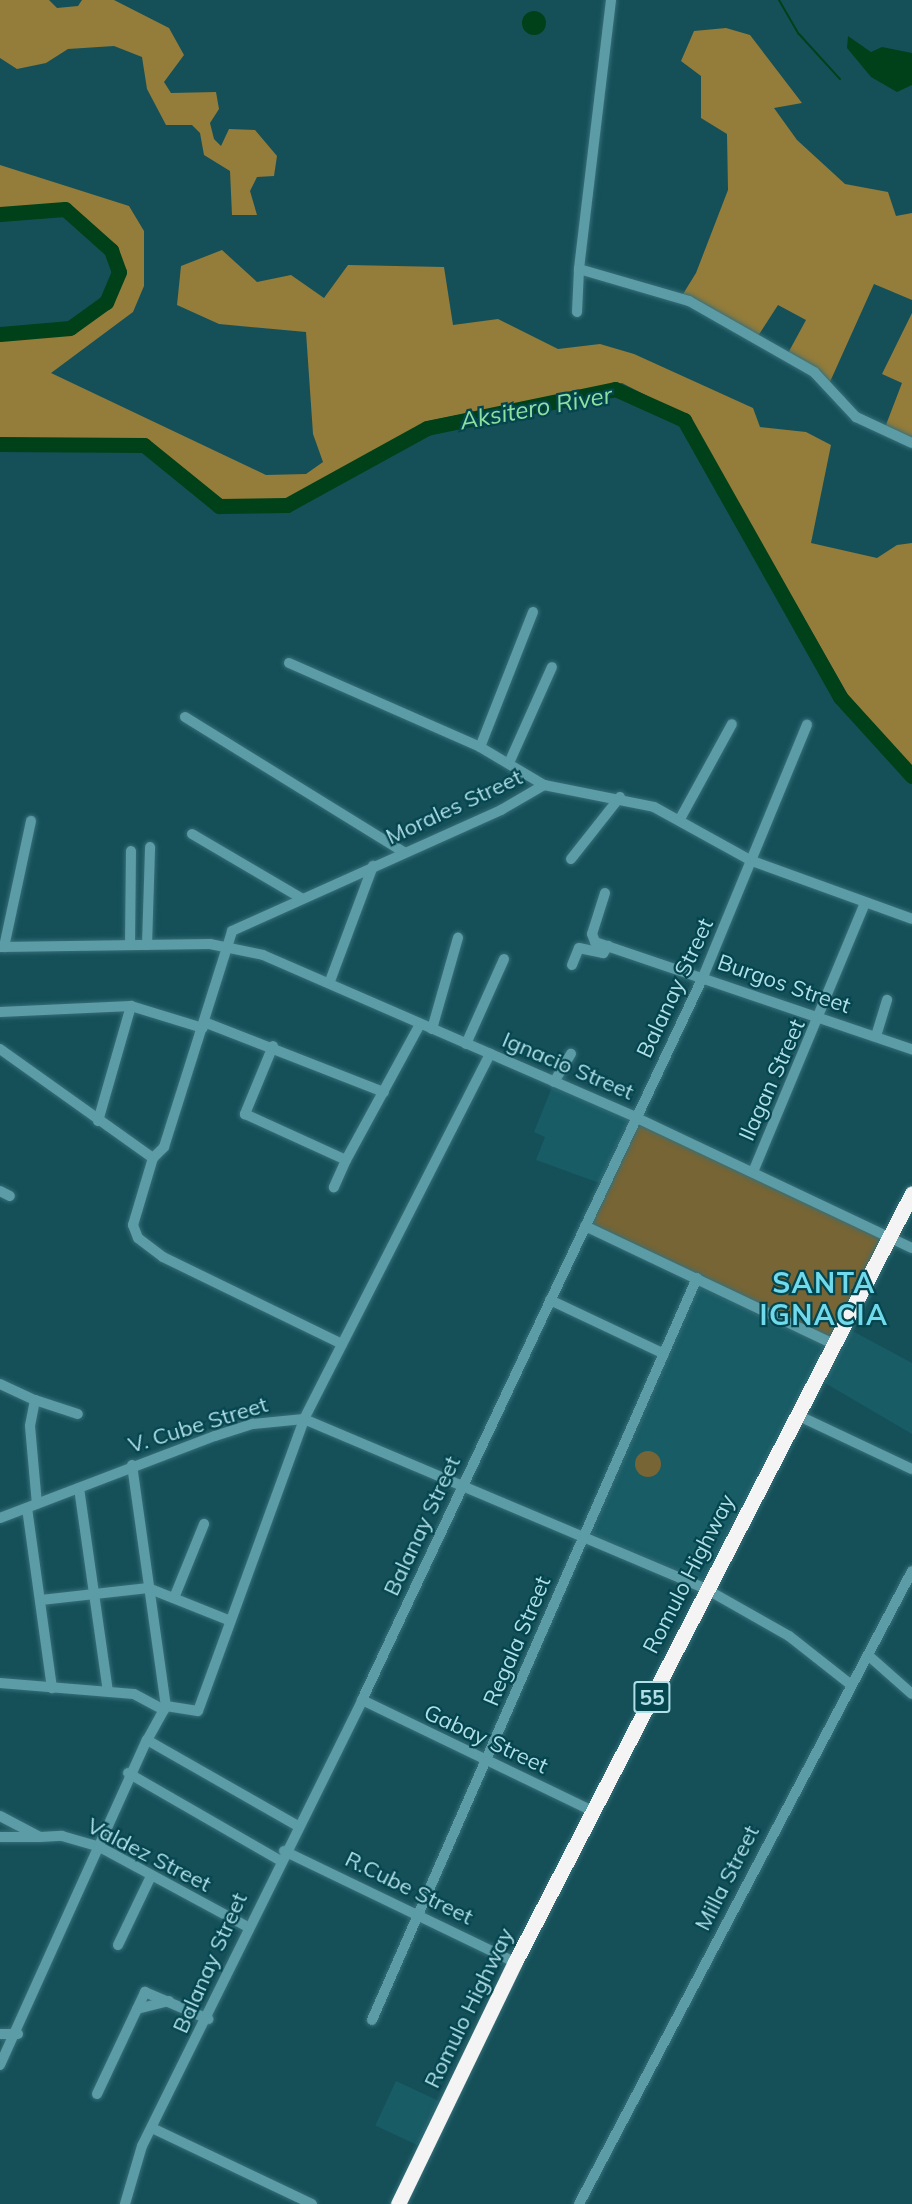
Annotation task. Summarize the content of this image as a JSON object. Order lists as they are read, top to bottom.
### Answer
{
  "streets": {
    "highway": ["Romulo Highway", "55"],
    "street": [
      "Morales Street",
      "Burgos Street",
      "Balanay Street",
      "Ignacio Street",
      "Ilagan Street",
      "V. Cube Street",
      "Regala Street",
      "Gabay Street",
      "Valdez Street",
      "Milla Street",
      "R.Cube Street"
    ]
  },
  "crossings": [
    ["Morales Street", "Balanay Street"],
    ["Morales Street", "Ignacio Street"],
    ["Morales Street", "Ilagan Street"],
    ["Burgos Street", "Balanay Street"],
    ["Burgos Street", "Ilagan Street"],
    ["Balanay Street", "Ignacio Street"],
    ["Balanay Street", "V. Cube Street"],
    ["Balanay Street", "Gabay Street"],
    ["Balanay Street", "Valdez Street"],
    ["Balanay Street", "R.Cube Street"],
    ["Ignacio Street", "Ilagan Street"],
    ["Ignacio Street", "Romulo Highway"],
    ["V. Cube Street", "Romulo Highway"],
    ["V. Cube Street", "Regala Street"],
    ["V. Cube Street", "Milla Street"],
    ["Romulo Highway", "Gabay Street"],
    ["Romulo Highway", "R.Cube Street"],
    ["Regala Street", "Gabay Street"],
    ["Regala Street", "R.Cube Street"]
  ],
  "districts": ["SANTA IGNACIA"],
  "water": ["Aksitero River"]
}
